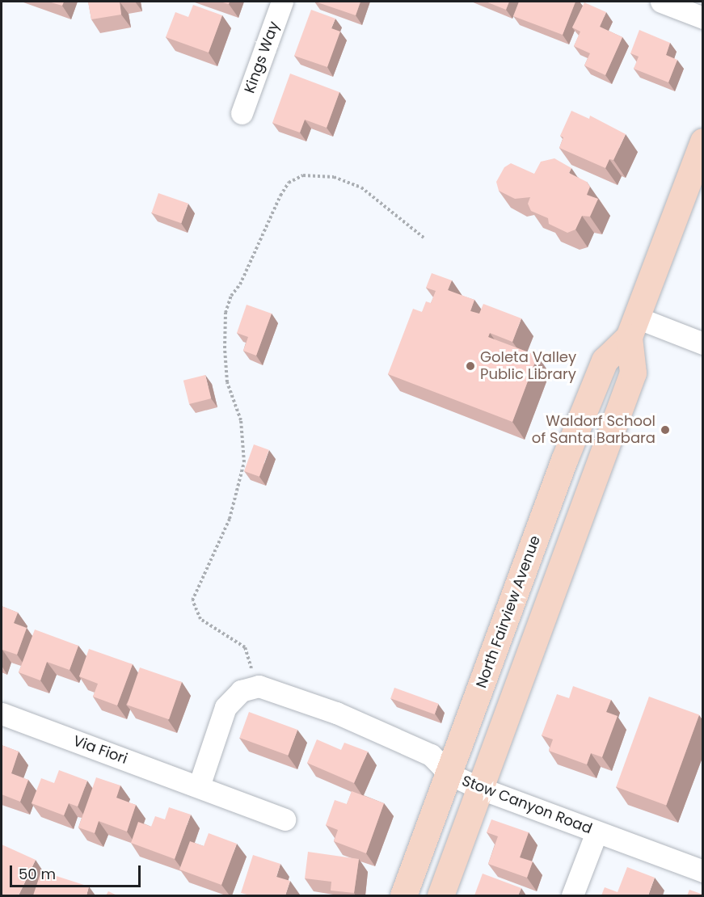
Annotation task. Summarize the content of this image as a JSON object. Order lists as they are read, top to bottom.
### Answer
{
  "streets": {
    "main road": ["North Fairview Avenue"],
    "street": ["Kings Way", "Via Fiori", "Stow Canyon Road"]
  },
  "crossings": [
    ["North Fairview Avenue", "Stow Canyon Road"]
  ],
  "places": ["Goleta Valley Public Library", "Waldorf School of Santa Barbara"],
  "scale_bar": "50 m"
}
